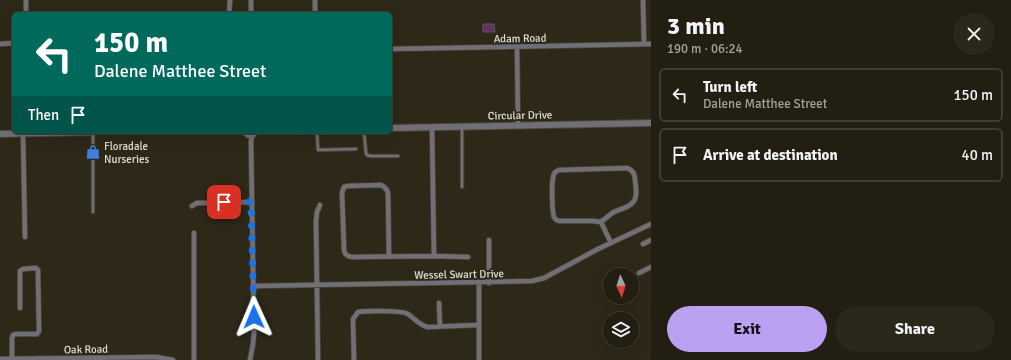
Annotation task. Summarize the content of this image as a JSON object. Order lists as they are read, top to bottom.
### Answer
{
  "streets": {
    "street": [
      "Adam Road",
      "Circular Drive",
      "Wessel Swart Drive",
      "Oak Road"
    ]
  },
  "places": {
    "shop": ["Floradale Nurseries"]
  },
  "north": "bottom",
  "page": {
    "heading": ["3 min", "190 m · 06:24"],
    "turn": ["150 m", "Dalene Matthee Street"],
    "list": [
      {
        "name": "Turn left",
        "note": "Dalene Matthee Street",
        "value": "150 m"
      },
      {
        "name": "Arrive at destination",
        "value": "40 m"
      }
    ],
    "then": "Then",
    "buttons": ["Exit", "Share"]
  }
}
